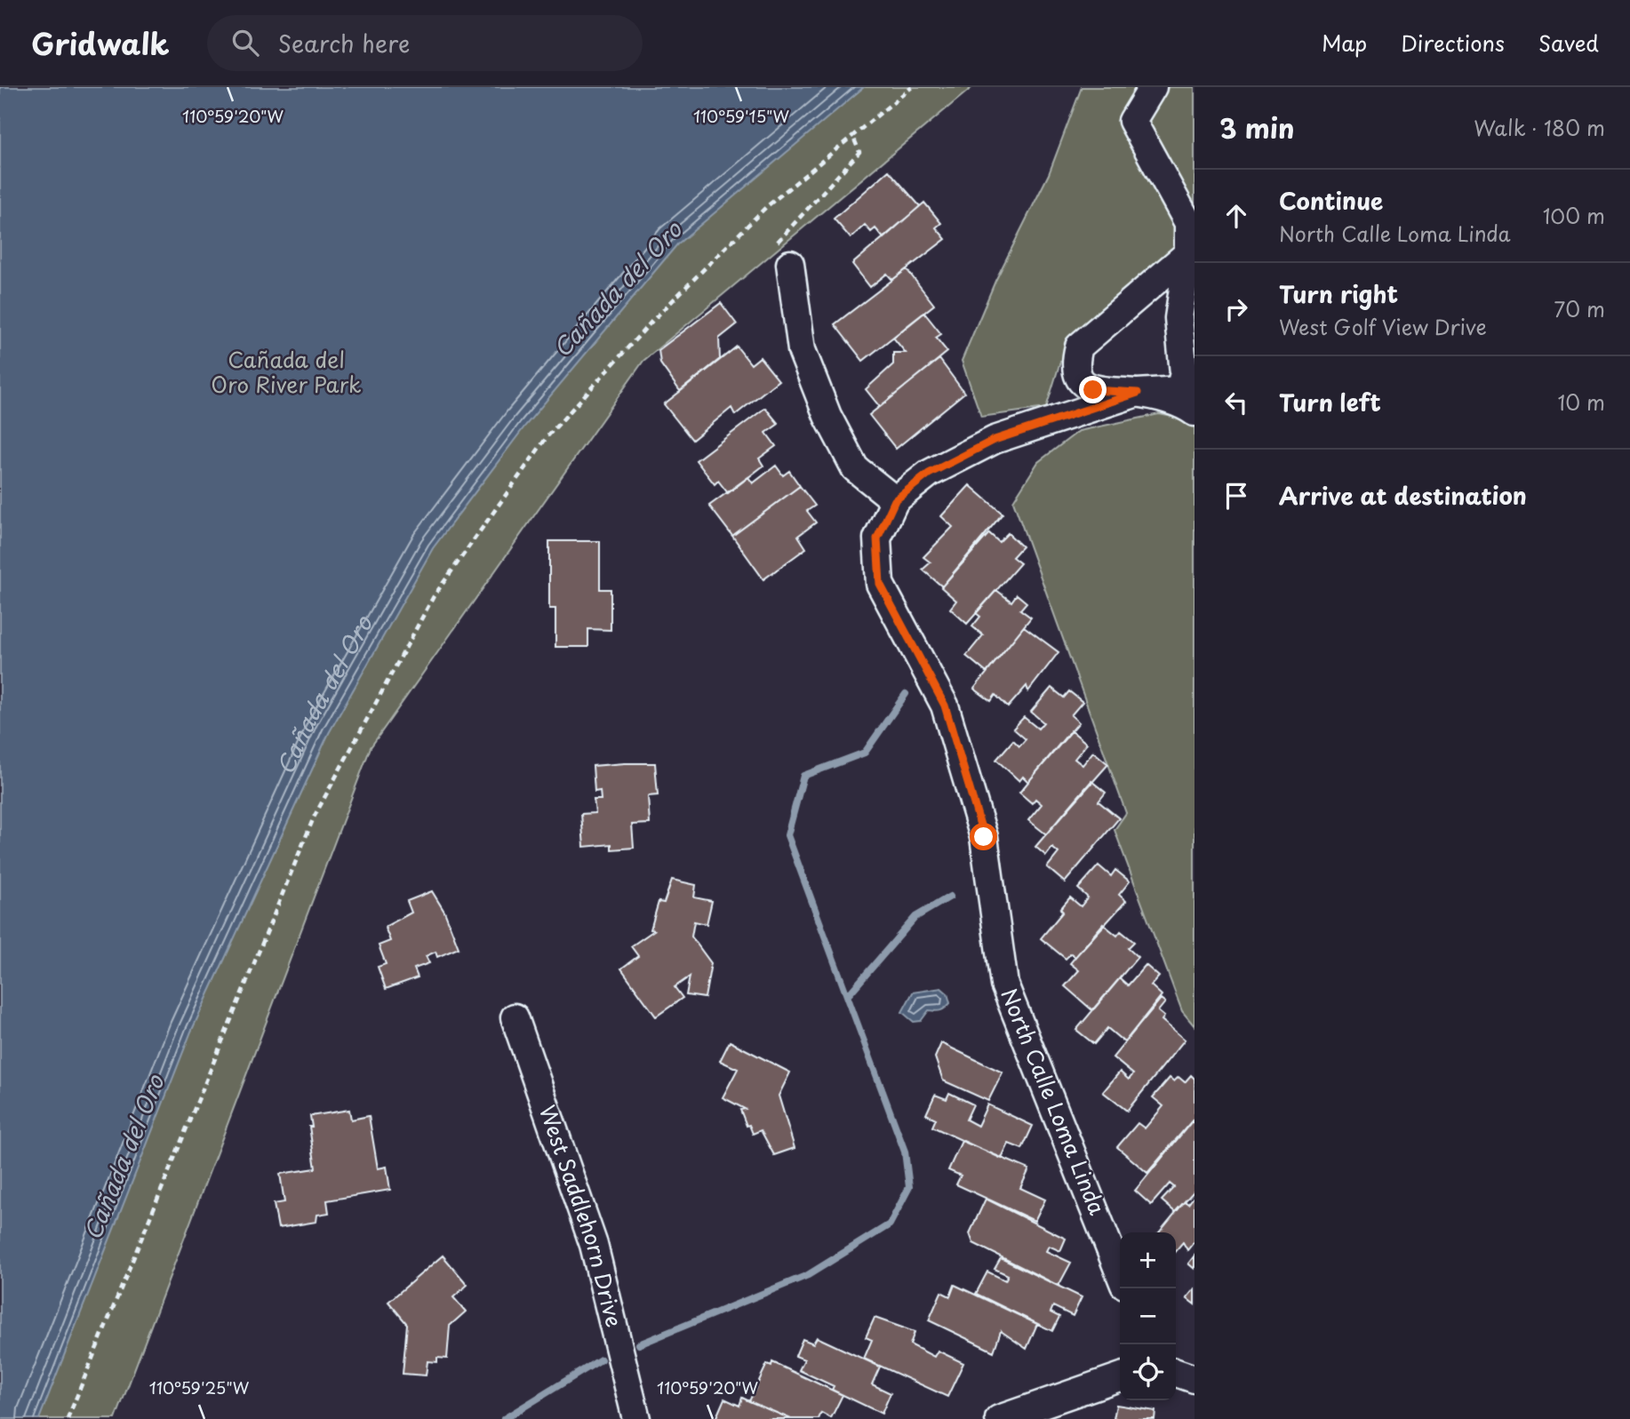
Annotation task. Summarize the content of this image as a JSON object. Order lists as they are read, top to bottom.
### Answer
{
  "streets": {
    "street": ["North Calle Loma Linda", "West Saddlehorn Drive"]
  },
  "water": ["Cañada del Oro"],
  "parks": ["Cañada del Oro River Park"],
  "page": {
    "header": "Gridwalk",
    "search": "Search here",
    "nav": ["Map", "Directions", "Saved"],
    "heading": ["3 min", "Walk · 180 m"],
    "list": [
      ["Continue", "North Calle Loma Linda", "100 m"],
      ["Turn right", "West Golf View Drive", "70 m"],
      ["Turn left", "10 m"],
      "Arrive at destination"
    ],
    "map_buttons": ["+", "−"]
  },
  "coordinates": ["110°59'20\"W", "110°59'15\"W", "110°59'25\"W"]
}
